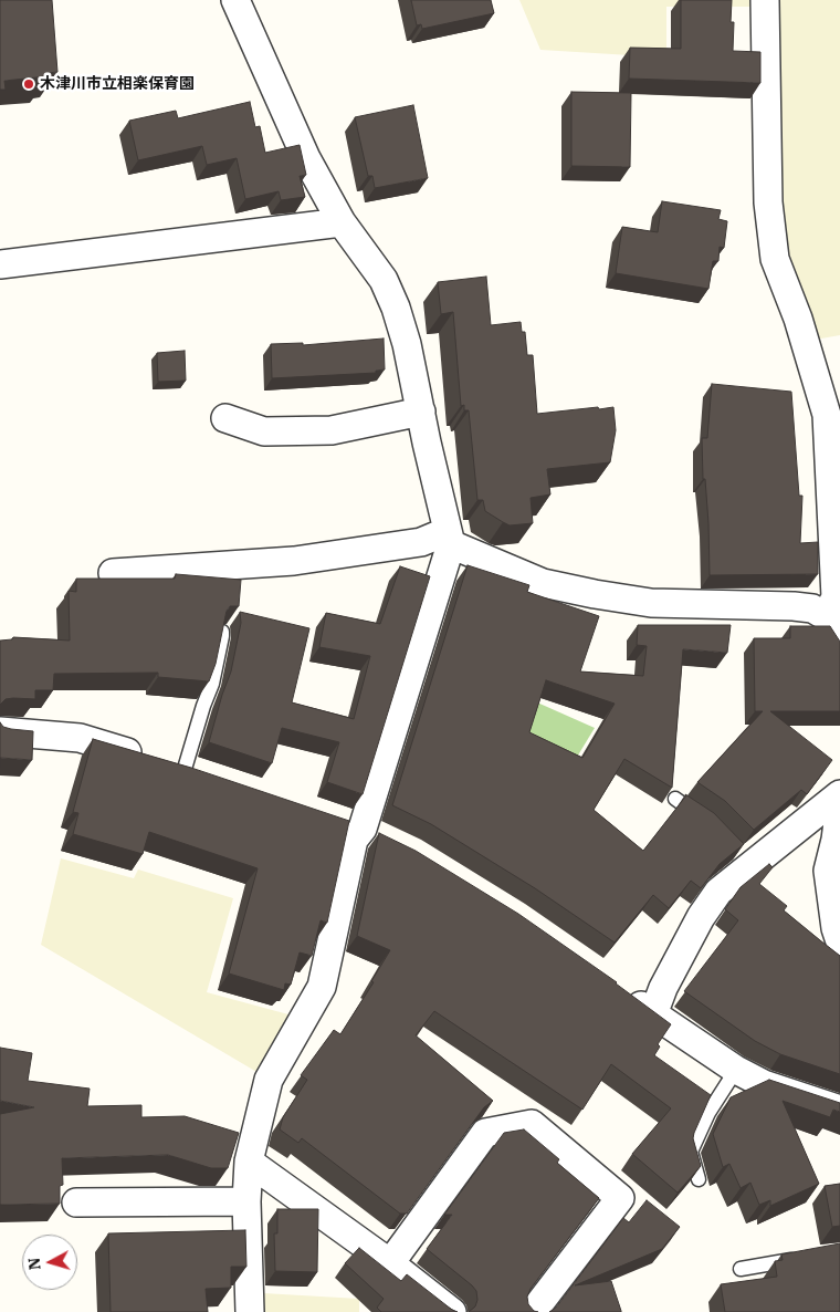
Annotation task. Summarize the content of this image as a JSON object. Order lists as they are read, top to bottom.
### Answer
{
  "places": ["木津川市立相楽保育園"],
  "north": "left"
}
